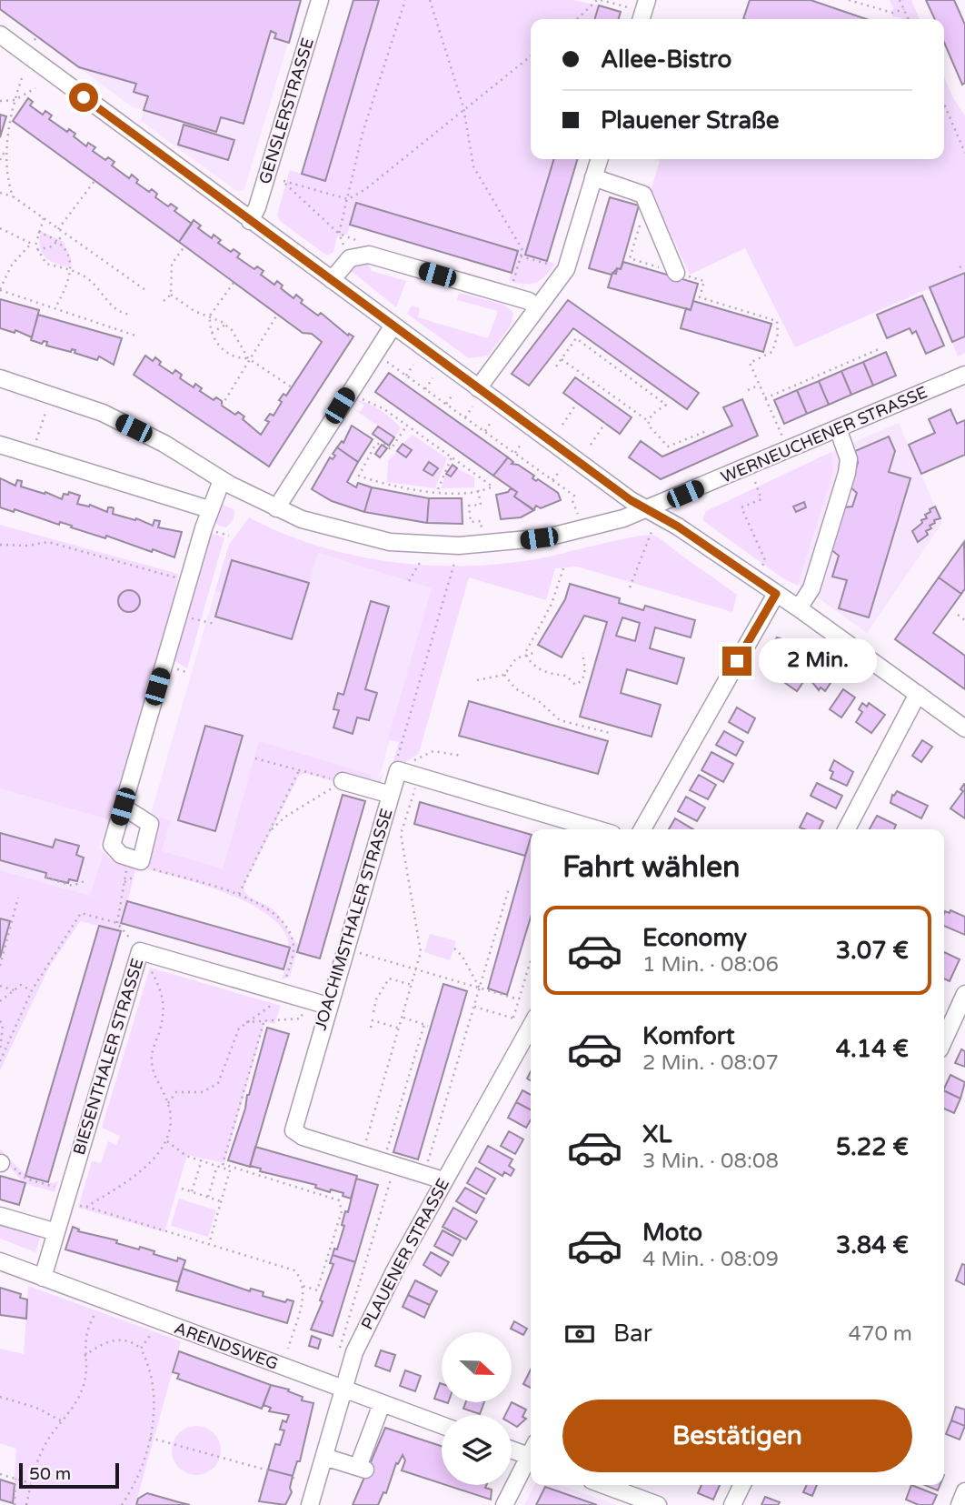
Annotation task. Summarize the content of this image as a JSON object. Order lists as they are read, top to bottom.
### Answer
{
  "streets": {
    "street": [
      "GENSLERSTRASSE",
      "WERNEUCHENER STRASSE",
      "JOACHIMSTHALER STRASSE",
      "BIESENTHALER STRASSE",
      "PLAUENER STRASSE",
      "ARENDSWEG"
    ]
  },
  "crossings": [
    ["JOACHIMSTHALER STRASSE", "BIESENTHALER STRASSE"],
    ["JOACHIMSTHALER STRASSE", "PLAUENER STRASSE"],
    ["BIESENTHALER STRASSE", "ARENDSWEG"],
    ["PLAUENER STRASSE", "ARENDSWEG"]
  ],
  "scale_bar": "50 m",
  "north": "right",
  "page": {
    "banner": ["Allee-Bistro", "Plauener Straße"],
    "bubble": "2 Min.",
    "heading": "Fahrt wählen",
    "list": [
      {
        "name": "Economy",
        "note": "1 Min. · 08:06",
        "value": "3.07 €"
      },
      {
        "name": "Komfort",
        "note": "2 Min. · 08:07",
        "value": "4.14 €"
      },
      {
        "name": "XL",
        "note": "3 Min. · 08:08",
        "value": "5.22 €"
      },
      {
        "name": "Moto",
        "note": "4 Min. · 08:09",
        "value": "3.84 €"
      }
    ],
    "pay": ["Bar", "470 m"],
    "buttons": "Bestätigen",
    "scale": "50 m"
  }
}
